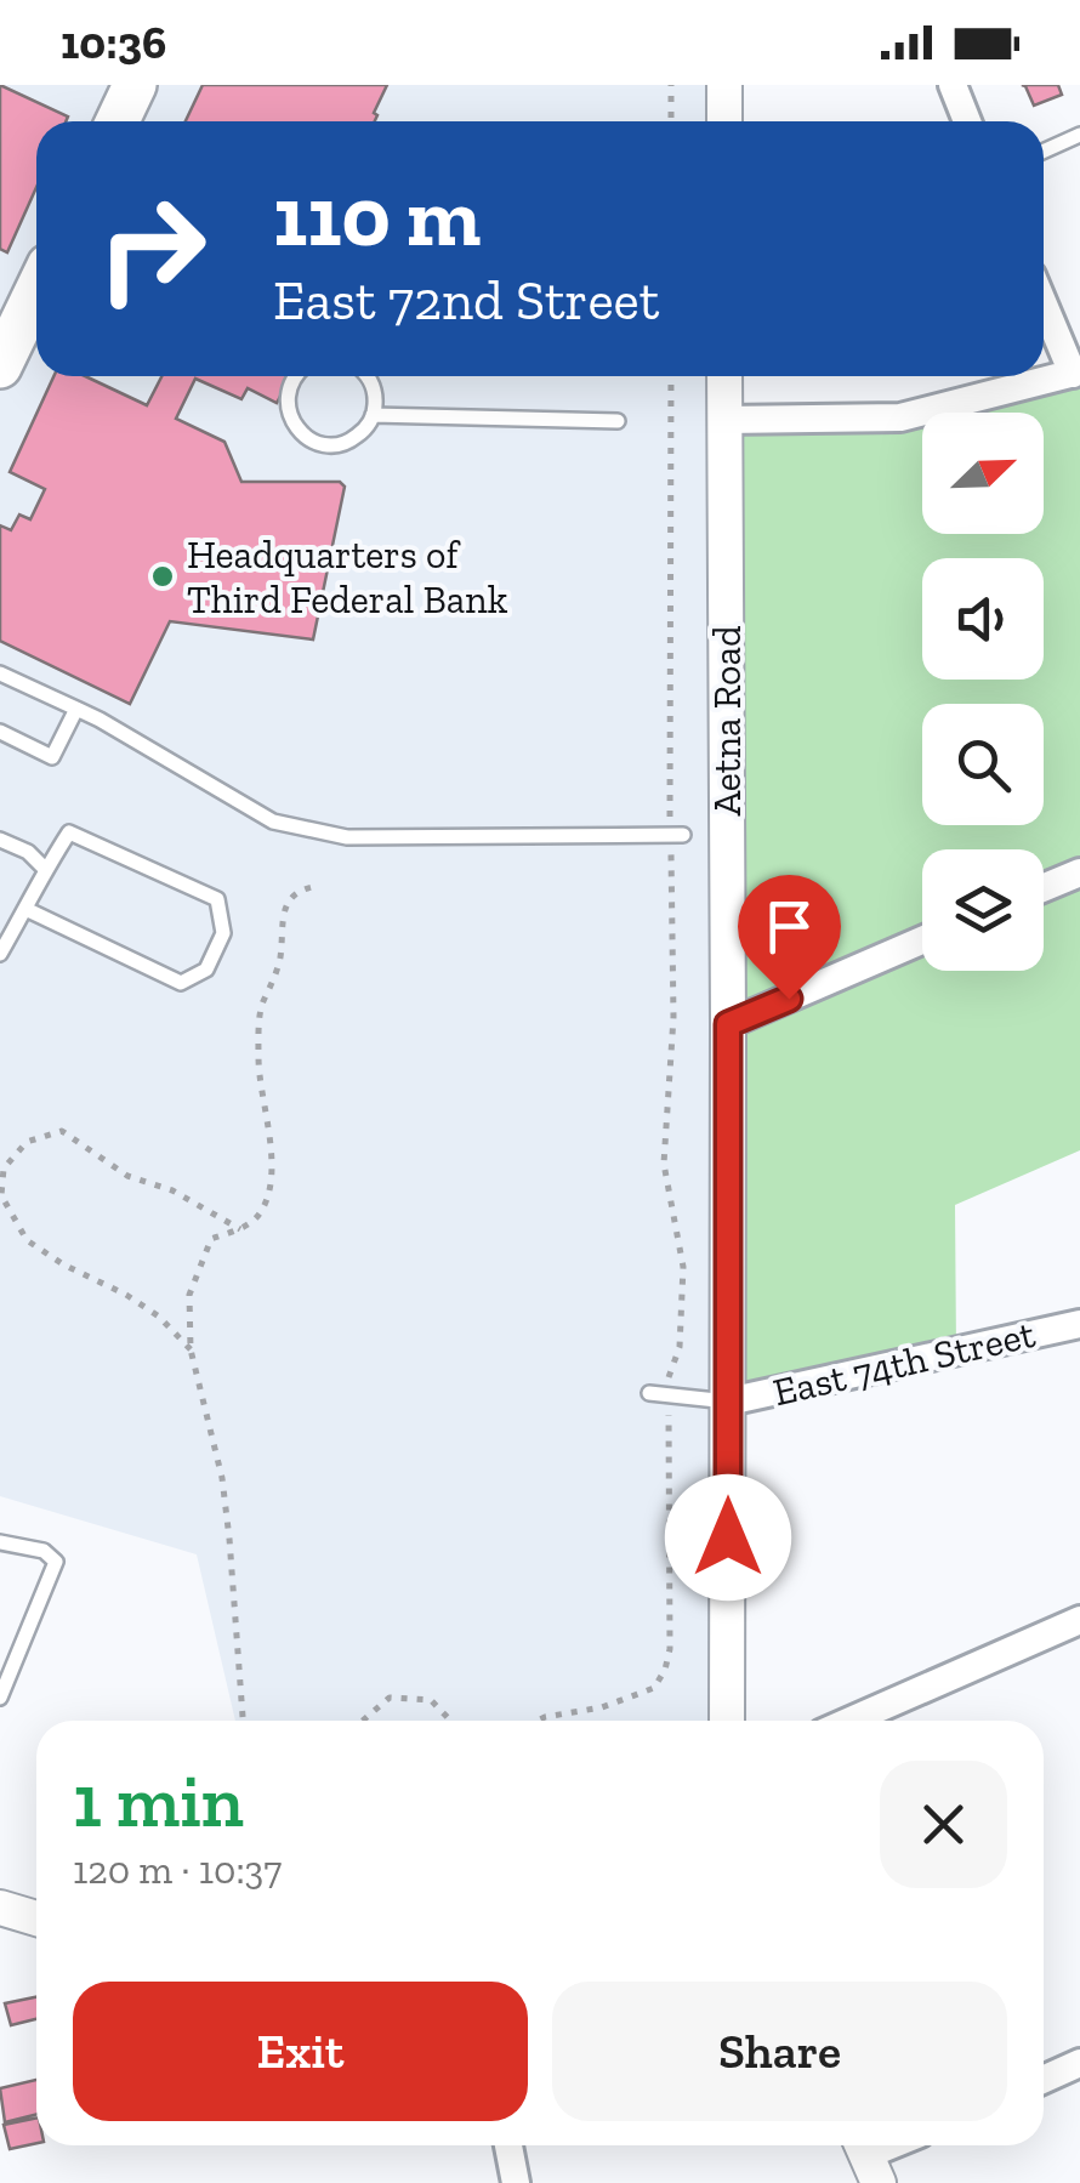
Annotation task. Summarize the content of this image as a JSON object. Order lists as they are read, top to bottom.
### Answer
{
  "streets": {
    "street": ["Aetna Road", "East 74th Street"]
  },
  "crossings": [
    ["Aetna Road", "East 74th Street"]
  ],
  "places": ["Headquarters of Third Federal Bank"],
  "north": "top right",
  "page": {
    "status": "10:36",
    "turn": ["110 m", "East 72nd Street"],
    "heading": ["1 min", "120 m · 10:37"],
    "buttons": ["Exit", "Share"]
  }
}
